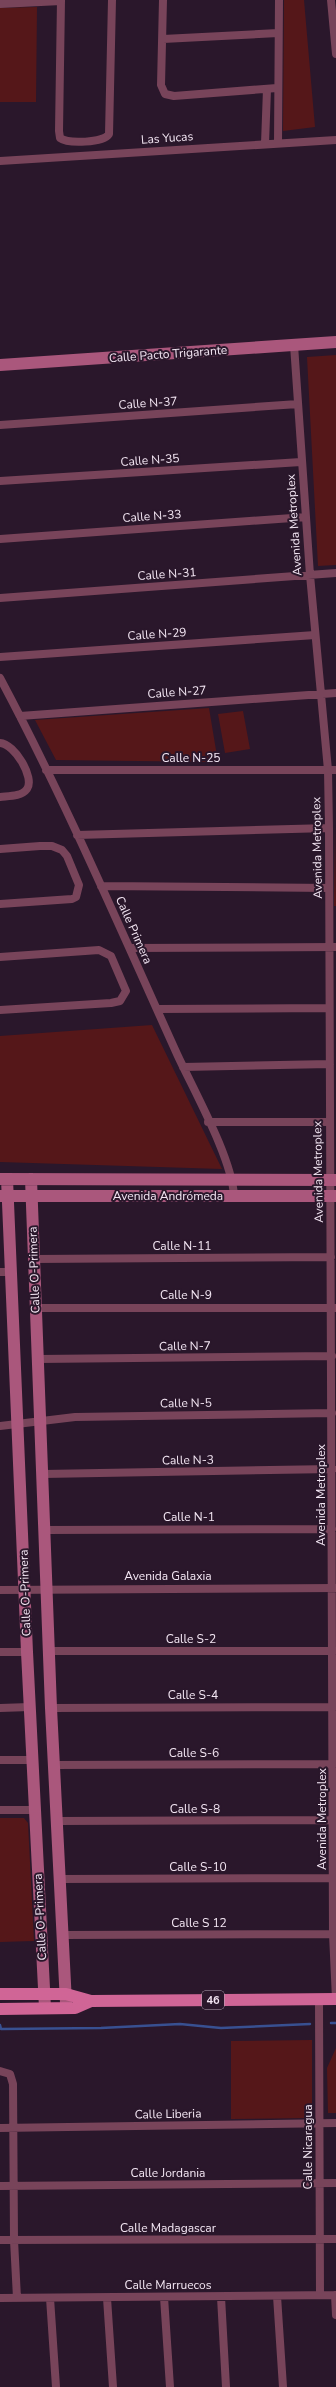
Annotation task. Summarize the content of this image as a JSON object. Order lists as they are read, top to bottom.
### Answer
{
  "streets": {
    "main road": ["46"],
    "street": [
      "Las Yucas",
      "Calle Pacto Trigarante",
      "Calle N-37",
      "Calle N-35",
      "Calle N-33",
      "Avenida Metroplex",
      "Calle N-31",
      "Calle N-29",
      "Calle N-27",
      "Calle N-25",
      "Calle Primera",
      "Avenida Andrómeda",
      "Calle N-11",
      "Calle O-Primera",
      "Calle N-9",
      "Calle N-7",
      "Calle N-5",
      "Calle N-3",
      "Calle N-1",
      "Avenida Galaxia",
      "Calle S-2",
      "Calle S-4",
      "Calle S-6",
      "Calle S-8",
      "Calle S-10",
      "Calle S 12",
      "Calle Liberia",
      "Calle Nicaragua",
      "Calle Jordania",
      "Calle Madagascar",
      "Calle Marruecos"
    ]
  },
  "crossings": [
    ["Calle Pacto Trigarante", "Avenida Metroplex"],
    ["Calle N-37", "Avenida Metroplex"],
    ["Calle N-35", "Avenida Metroplex"],
    ["Calle N-33", "Avenida Metroplex"],
    ["Avenida Metroplex", "Calle N-31"],
    ["Avenida Metroplex", "Calle N-29"],
    ["Avenida Metroplex", "Calle N-27"],
    ["Avenida Metroplex", "Calle N-25"],
    ["Avenida Metroplex", "Avenida Andrómeda"],
    ["Avenida Metroplex", "Calle N-11"],
    ["Avenida Metroplex", "Calle N-9"],
    ["Avenida Metroplex", "Calle N-7"],
    ["Avenida Metroplex", "Calle N-5"],
    ["Avenida Metroplex", "Calle N-3"],
    ["Avenida Metroplex", "Calle N-1"],
    ["Avenida Metroplex", "Avenida Galaxia"],
    ["Avenida Metroplex", "Calle S-2"],
    ["Avenida Metroplex", "Calle S-4"],
    ["Avenida Metroplex", "Calle S-6"],
    ["Avenida Metroplex", "Calle S-8"],
    ["Avenida Metroplex", "Calle S-10"],
    ["Avenida Metroplex", "Calle S 12"],
    ["Avenida Metroplex", "46"],
    ["Calle N-27", "Calle Primera"],
    ["Calle N-25", "Calle Primera"],
    ["Calle Primera", "Avenida Andrómeda"],
    ["Avenida Andrómeda", "Calle O-Primera"],
    ["Calle N-11", "Calle O-Primera"],
    ["Calle O-Primera", "Calle N-9"],
    ["Calle O-Primera", "Calle N-7"],
    ["Calle O-Primera", "Calle N-5"],
    ["Calle O-Primera", "Calle N-3"],
    ["Calle O-Primera", "Calle N-1"],
    ["Calle O-Primera", "Avenida Galaxia"],
    ["Calle O-Primera", "Calle S-2"],
    ["Calle O-Primera", "Calle S-4"],
    ["Calle O-Primera", "Calle S-6"],
    ["Calle O-Primera", "Calle S-8"],
    ["Calle O-Primera", "Calle S-10"],
    ["Calle O-Primera", "Calle S 12"],
    ["Calle O-Primera", "46"],
    ["46", "Calle Nicaragua"],
    ["Calle Liberia", "Calle Nicaragua"],
    ["Calle Nicaragua", "Calle Jordania"],
    ["Calle Nicaragua", "Calle Madagascar"],
    ["Calle Nicaragua", "Calle Marruecos"]
  ]
}
